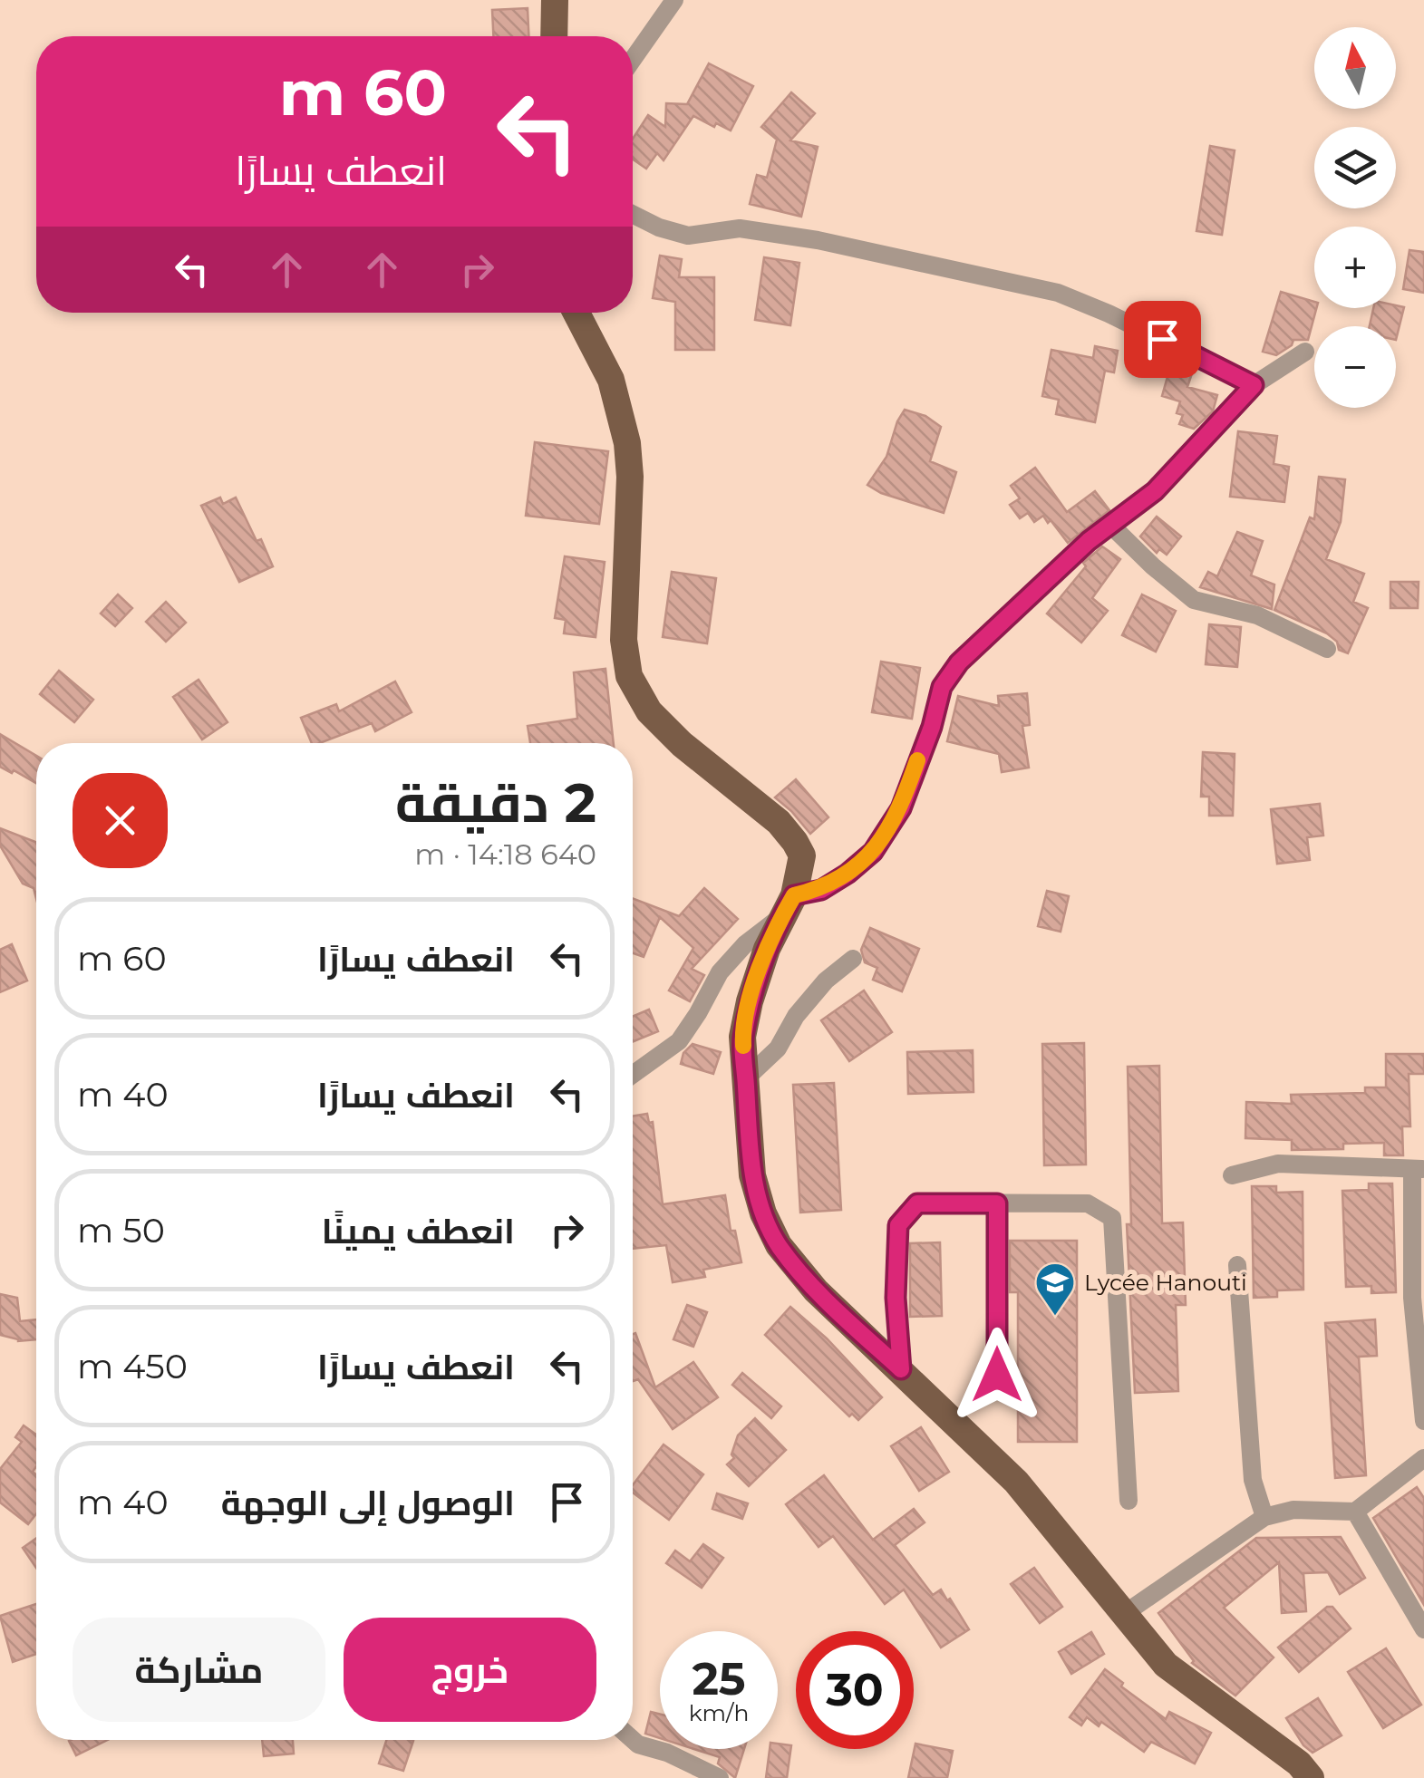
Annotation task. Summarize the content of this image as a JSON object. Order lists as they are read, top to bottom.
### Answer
{
  "places": {
    "school or university": ["Lycée Hanouti"]
  },
  "north": "top",
  "page": {
    "map_buttons": ["+", "−"],
    "turn": ["60 m", "انعطف يسارًا"],
    "heading": ["2 دقيقة", "640 m · 14:18"],
    "list": [
      {
        "name": "انعطف يسارًا",
        "value": "60 m"
      },
      {
        "name": "انعطف يسارًا",
        "value": "40 m"
      },
      {
        "name": "انعطف يمينًا",
        "value": "50 m"
      },
      {
        "name": "انعطف يسارًا",
        "value": "450 m"
      },
      {
        "name": "الوصول إلى الوجهة",
        "value": "40 m"
      }
    ],
    "buttons": ["خروج", "مشاركة"],
    "speed": "25 km/h",
    "limit": "30"
  }
}
